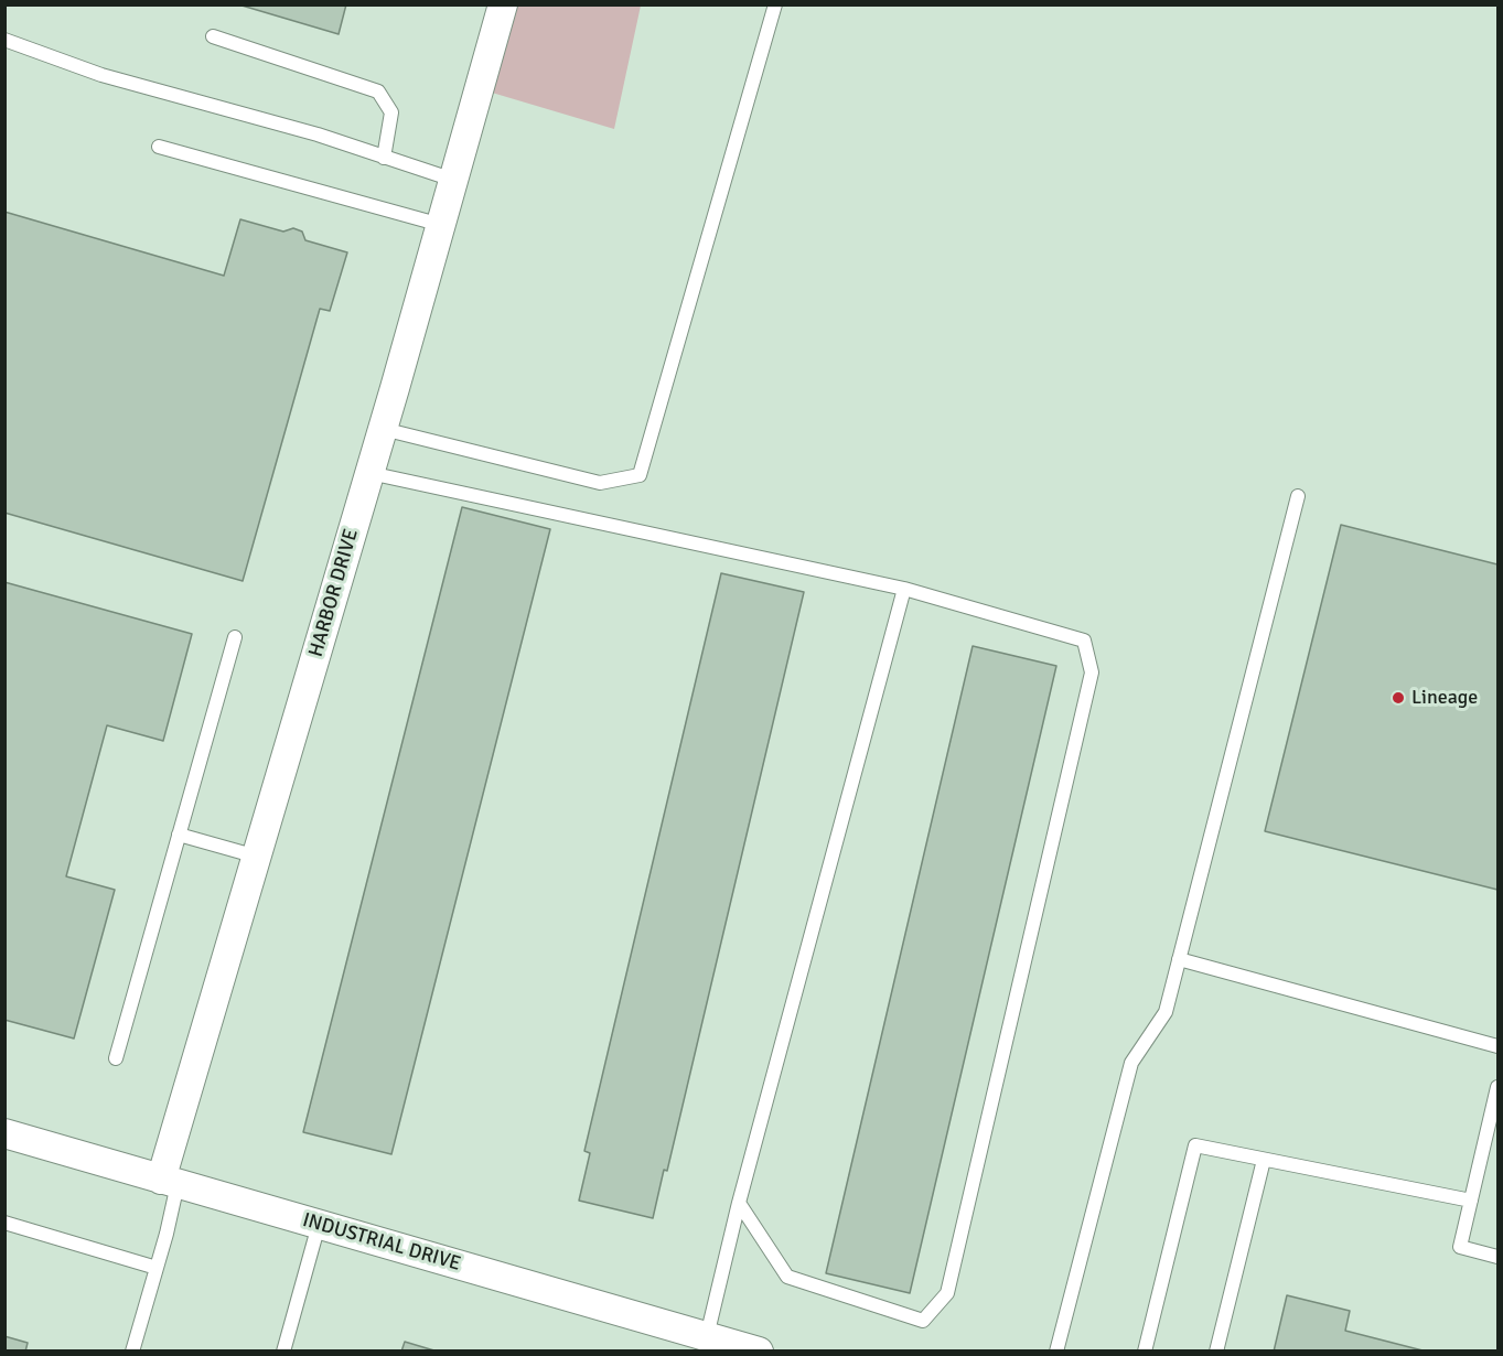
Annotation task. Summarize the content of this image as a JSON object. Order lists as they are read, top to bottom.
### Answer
{
  "streets": {
    "street": ["HARBOR DRIVE", "INDUSTRIAL DRIVE"]
  },
  "crossings": [
    ["HARBOR DRIVE", "INDUSTRIAL DRIVE"]
  ],
  "places": ["Lineage"]
}
